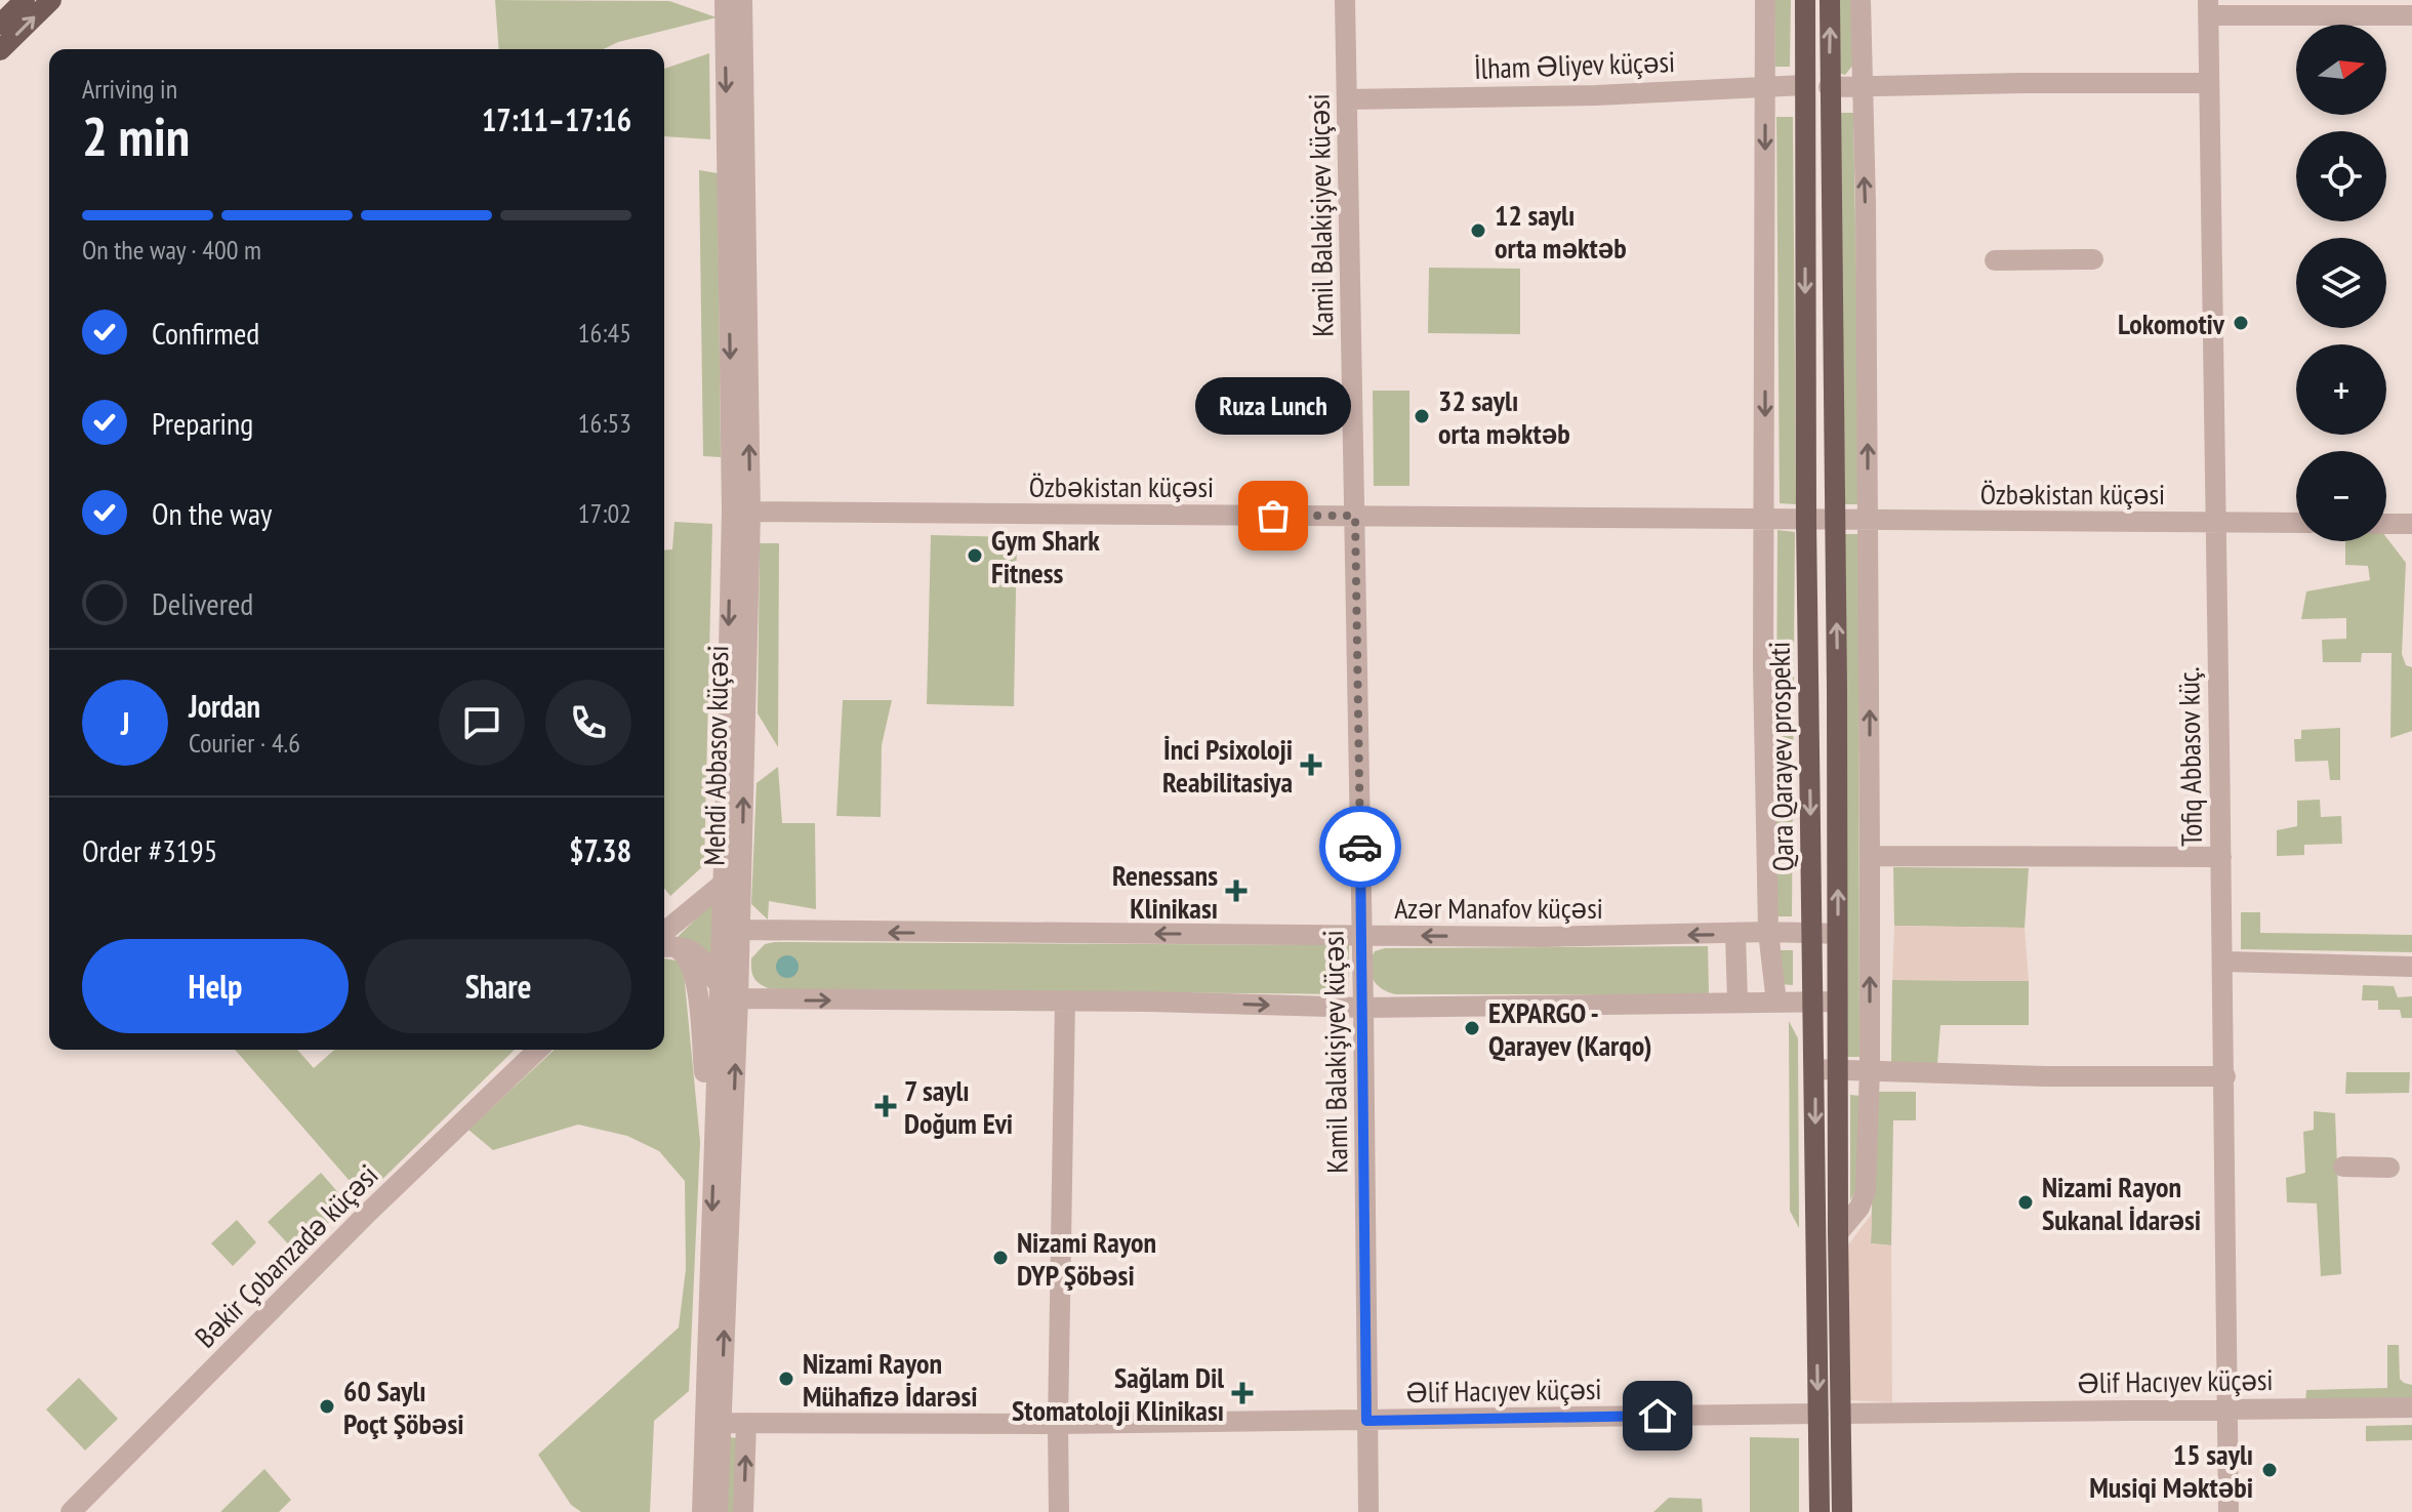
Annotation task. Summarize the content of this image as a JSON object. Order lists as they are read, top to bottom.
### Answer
{
  "streets": {
    "main road": ["Qara Qarayev prospekti"],
    "street": [
      "İlham Əliyev küçəsi",
      "Kamil Balakişiyev küçəsi",
      "Özbəkistan küçəsi",
      "Mehdi Abbasov küçəsi",
      "Tofiq Abbasov küç.",
      "Azər Manafov küçəsi",
      "Bəkir Çobanzadə küçəsi",
      "Əlif Hacıyev küçəsi"
    ]
  },
  "crossings": [
    ["İlham Əliyev küçəsi", "Kamil Balakişiyev küçəsi"],
    ["İlham Əliyev küçəsi", "Qara Qarayev prospekti"],
    ["Kamil Balakişiyev küçəsi", "Özbəkistan küçəsi"],
    ["Kamil Balakişiyev küçəsi", "Azər Manafov küçəsi"],
    ["Kamil Balakişiyev küçəsi", "Əlif Hacıyev küçəsi"],
    ["Özbəkistan küçəsi", "Mehdi Abbasov küçəsi"],
    ["Özbəkistan küçəsi", "Qara Qarayev prospekti"],
    ["Özbəkistan küçəsi", "Tofiq Abbasov küç."],
    ["Mehdi Abbasov küçəsi", "Azər Manafov küçəsi"],
    ["Mehdi Abbasov küçəsi", "Əlif Hacıyev küçəsi"],
    ["Qara Qarayev prospekti", "Azər Manafov küçəsi"],
    ["Qara Qarayev prospekti", "Əlif Hacıyev küçəsi"],
    ["Tofiq Abbasov küç.", "Əlif Hacıyev küçəsi"]
  ],
  "places": {
    "other": [
      "12 saylı orta məktəb",
      "Lokomotiv",
      "32 saylı orta məktəb",
      "Ruza Lunch",
      "Gym Shark Fitness",
      "EXPARGO - Qarayev (Karqo)",
      "Nizami Rayon Sukanal İdarəsi",
      "Nizami Rayon DYP Şöbəsi",
      "Nizami Rayon Mühafizə İdarəsi",
      "60 Saylı Poçt Şöbəsi",
      "15 saylı Musiqi Məktəbi"
    ],
    "health": [
      "İnci Psixoloji Reabilitasiya",
      "Renessans Klinikası",
      "7 saylı Doğum Evi",
      "Sağlam Dil Stomatoloji Klinikası"
    ]
  },
  "north": "right",
  "page": {
    "map_buttons": ["+", "−"],
    "heading": ["2 min", "Arriving in", "17:11–17:16"],
    "panel": [
      "Jordan",
      "Courier · 4.6",
      "Order #3195",
      "$7.38"
    ],
    "bar": "On the way · 400 m",
    "list": [
      ["Confirmed", "16:45"],
      ["Preparing", "16:53"],
      ["On the way", "17:02"],
      "Delivered"
    ],
    "bubble": "Ruza Lunch",
    "round": "J",
    "buttons": ["Help", "Share"]
  }
}
